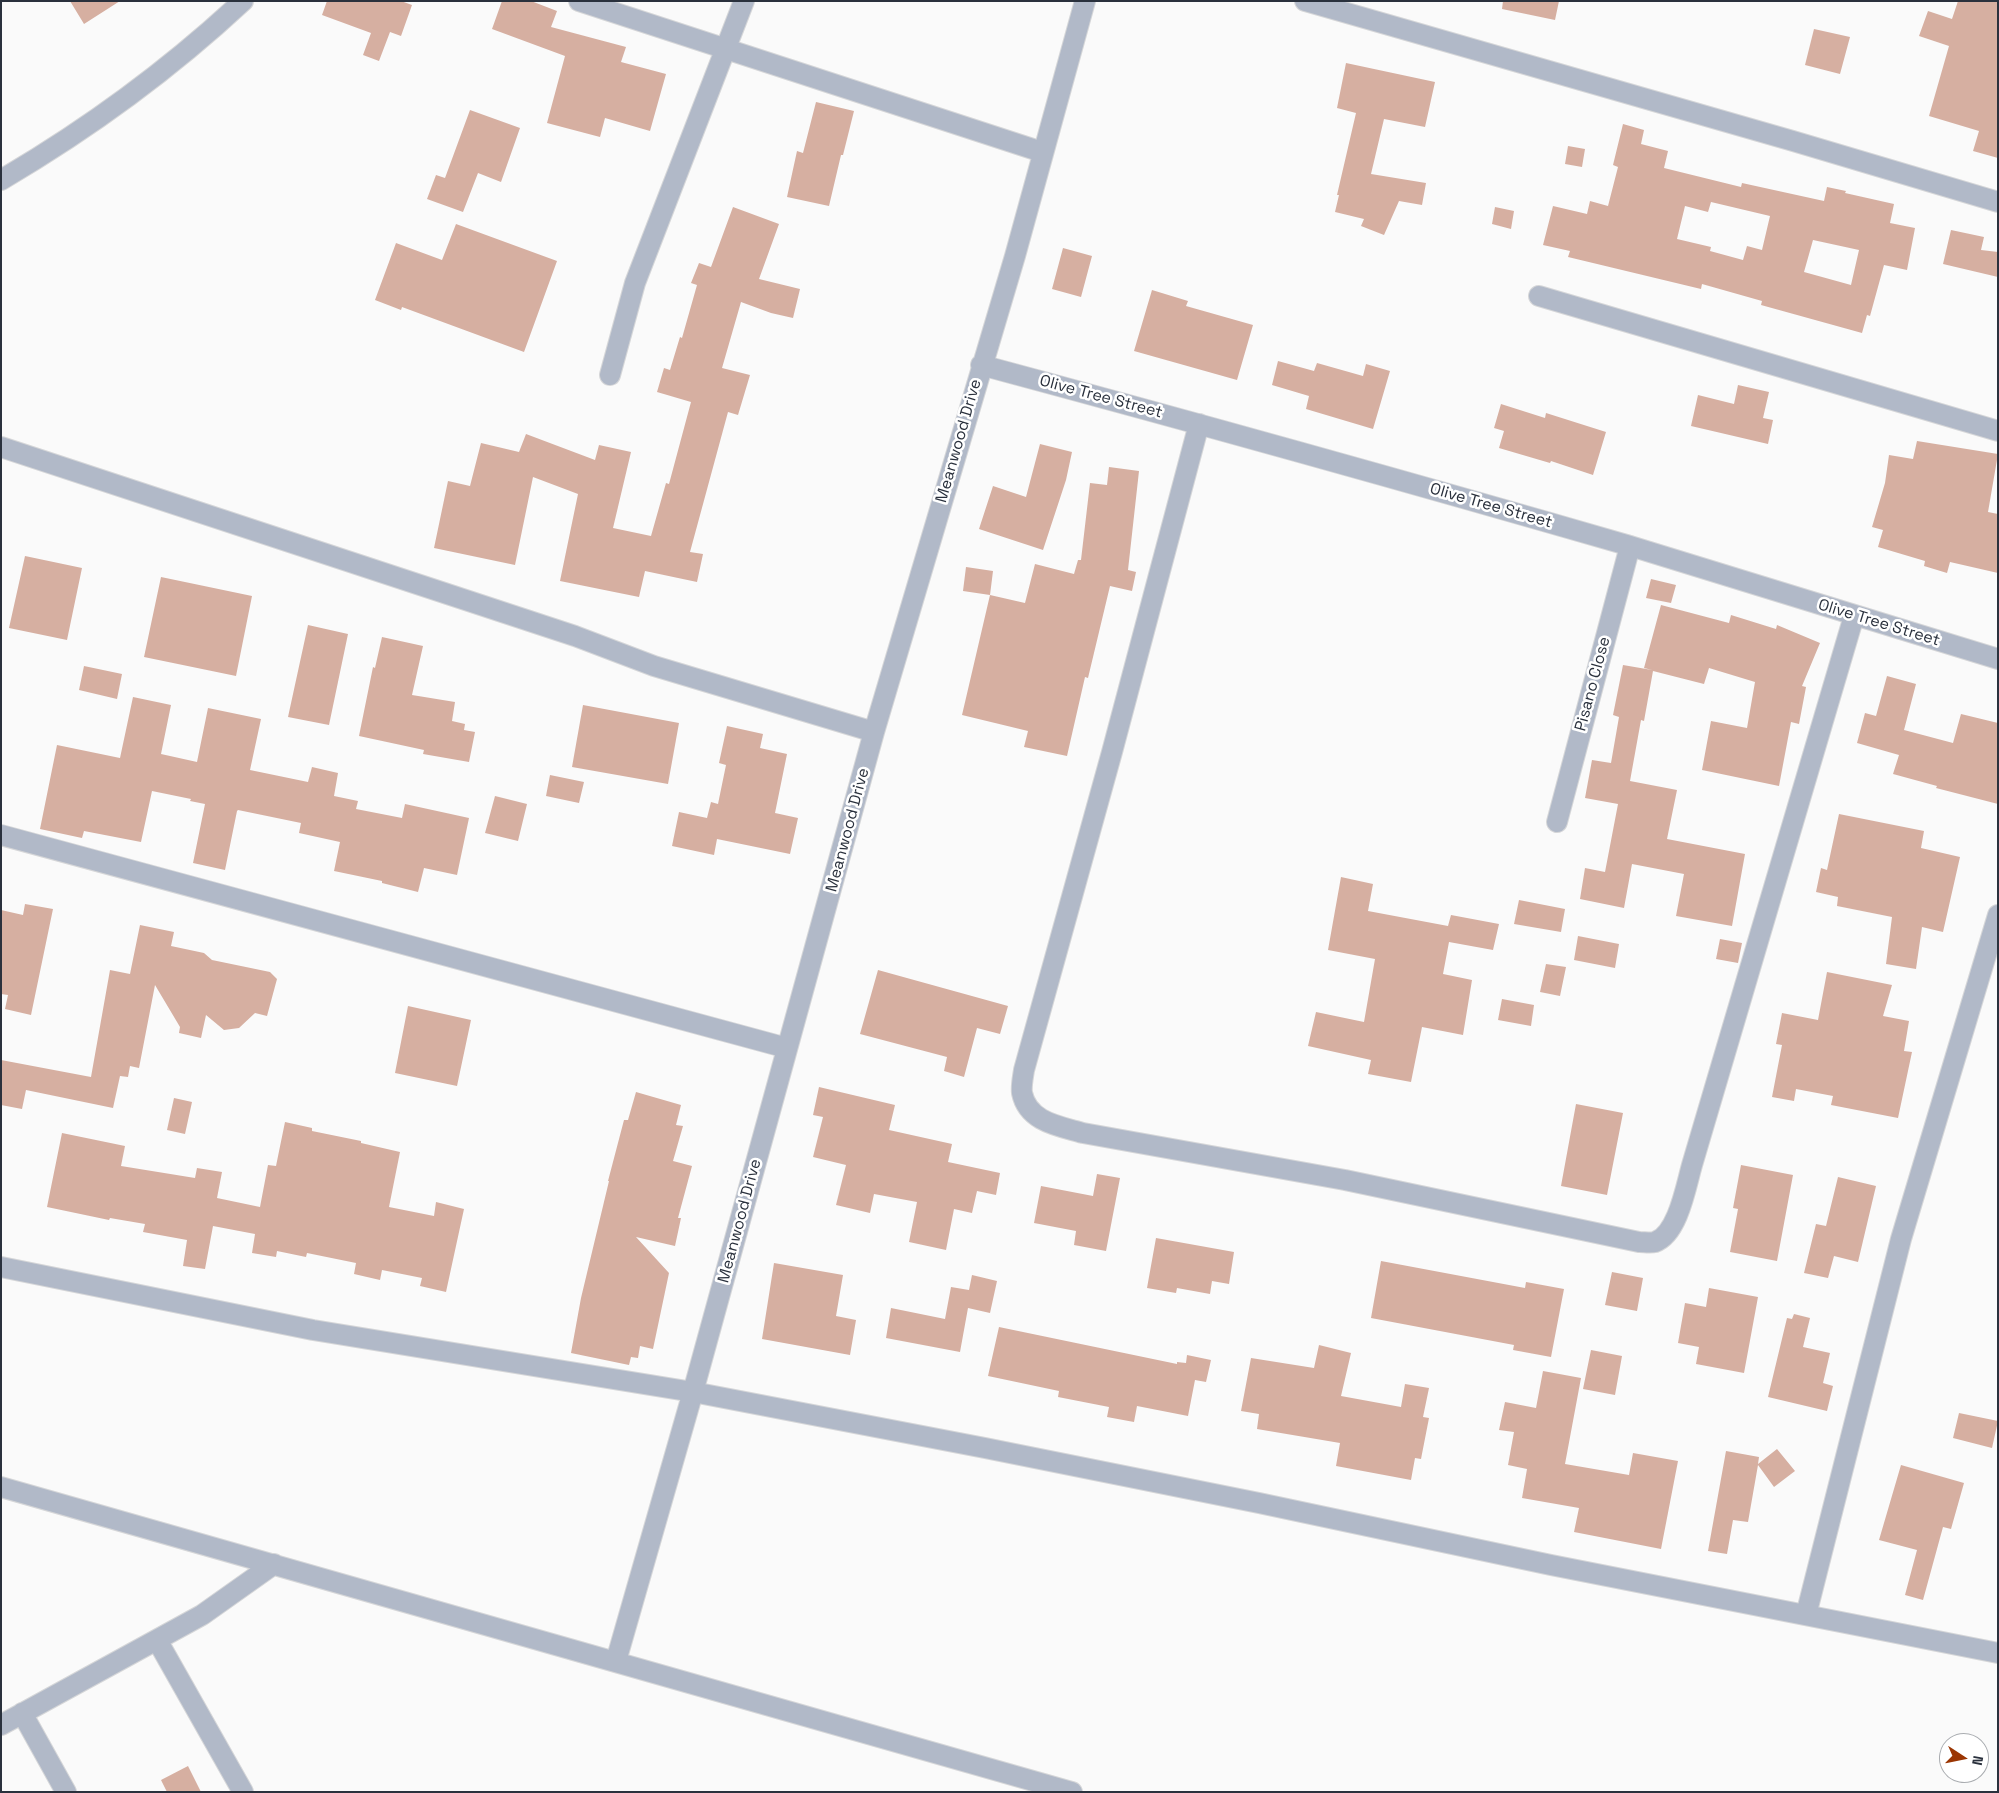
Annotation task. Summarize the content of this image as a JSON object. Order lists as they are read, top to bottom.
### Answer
{
  "streets": {
    "street": ["Olive Tree Street", "Meanwood Drive", "Pisano Close"]
  },
  "crossings": [
    ["Olive Tree Street", "Meanwood Drive"],
    ["Olive Tree Street", "Pisano Close"]
  ],
  "north": "right"
}
